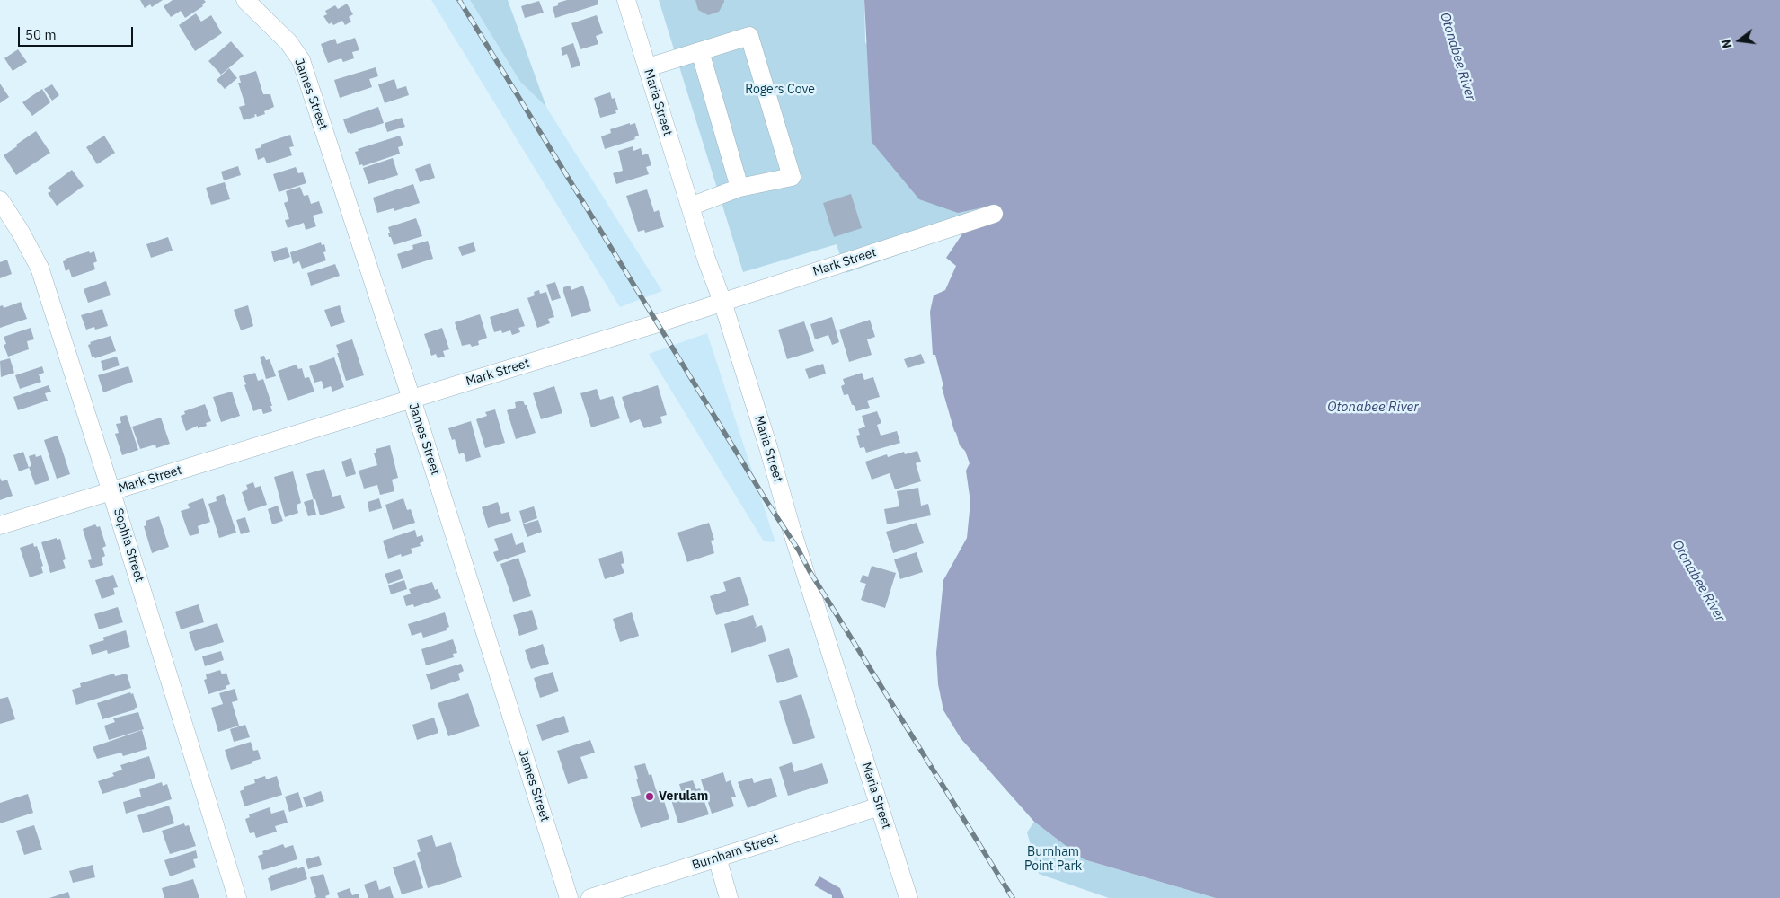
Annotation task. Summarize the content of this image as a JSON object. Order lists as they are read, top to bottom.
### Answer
{
  "streets": {
    "street": [
      "James Street",
      "Maria Street",
      "Mark Street",
      "Sophia Street",
      "Burnham Street"
    ]
  },
  "crossings": [
    ["James Street", "Mark Street"],
    ["Maria Street", "Mark Street"],
    ["Maria Street", "Burnham Street"],
    ["Mark Street", "Sophia Street"]
  ],
  "water": ["Otonabee River"],
  "parks": ["Rogers Cove", "Burnham Point Park"],
  "places": ["Verulam"],
  "scale_bar": "50 m",
  "north": "left"
}
